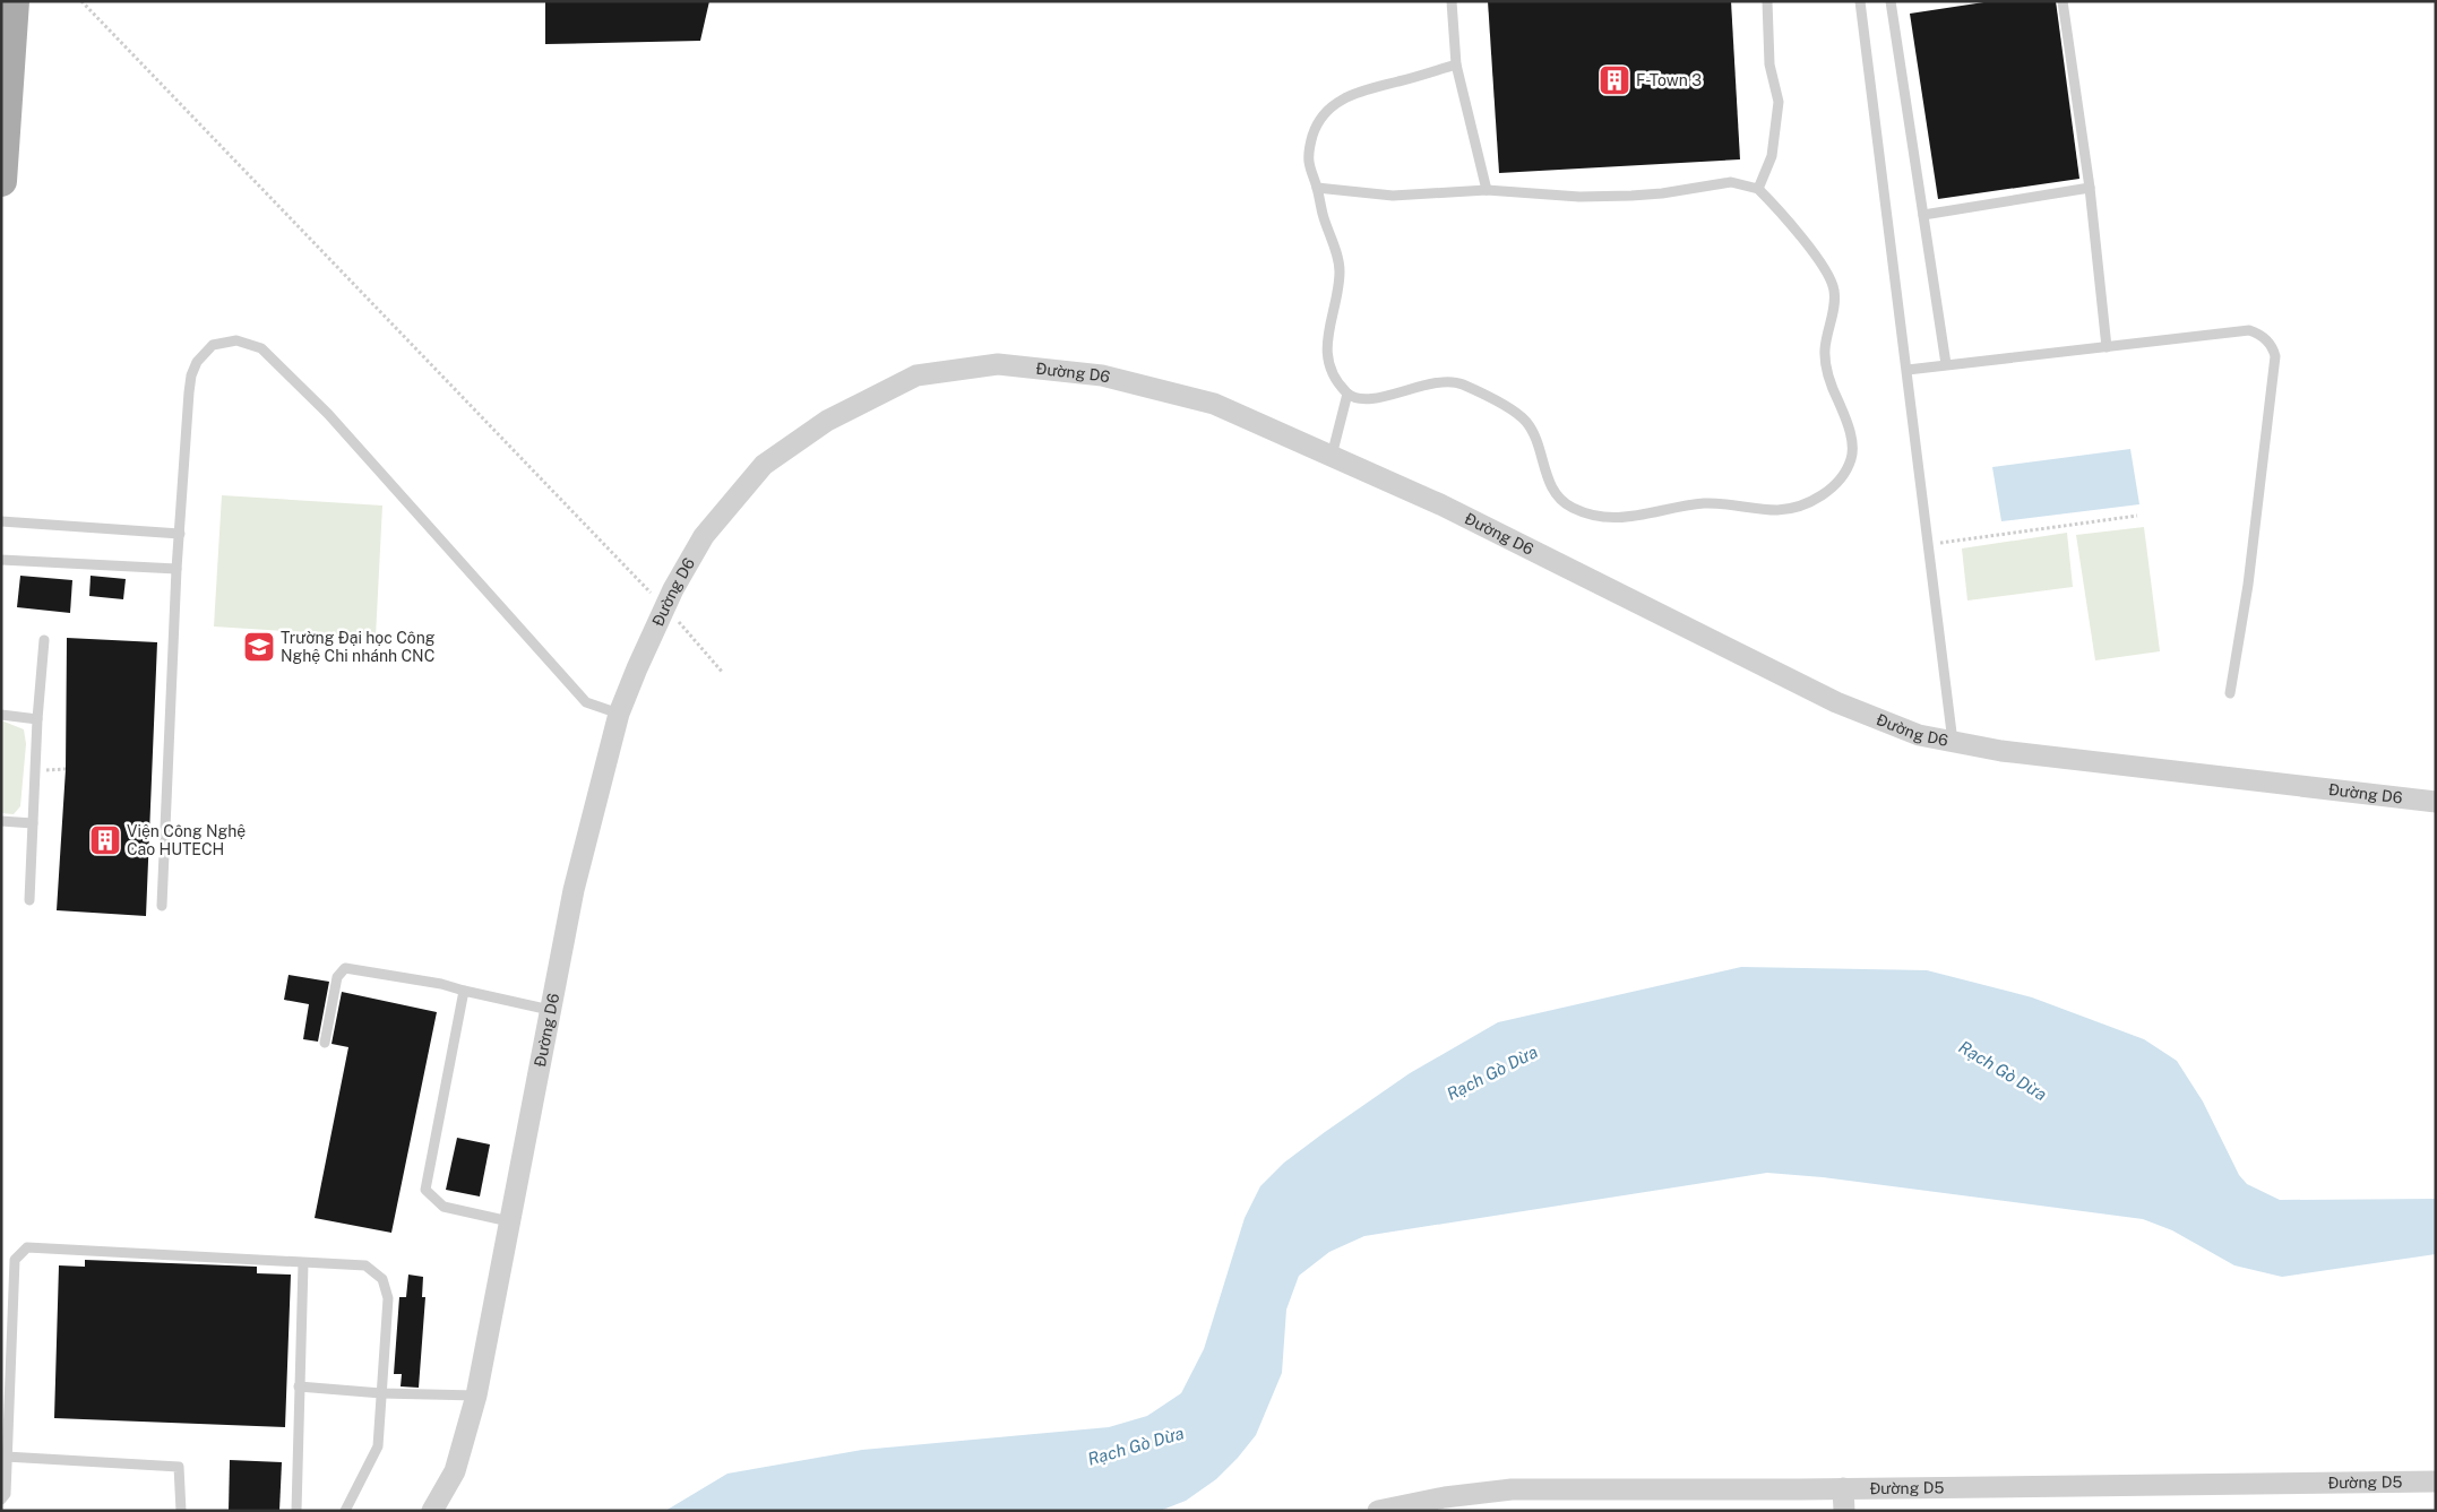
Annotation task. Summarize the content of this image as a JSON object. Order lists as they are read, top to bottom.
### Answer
{
  "streets": {
    "street": ["Đường D6", "Đường D5"]
  },
  "water": ["Rạch Gò Dừa"],
  "places": {
    "building": ["F-Town 3", "Viện Công Nghệ Cao HUTECH"],
    "school or university": ["Trường Đại học Công Nghệ Chi nhánh CNC"]
  }
}
